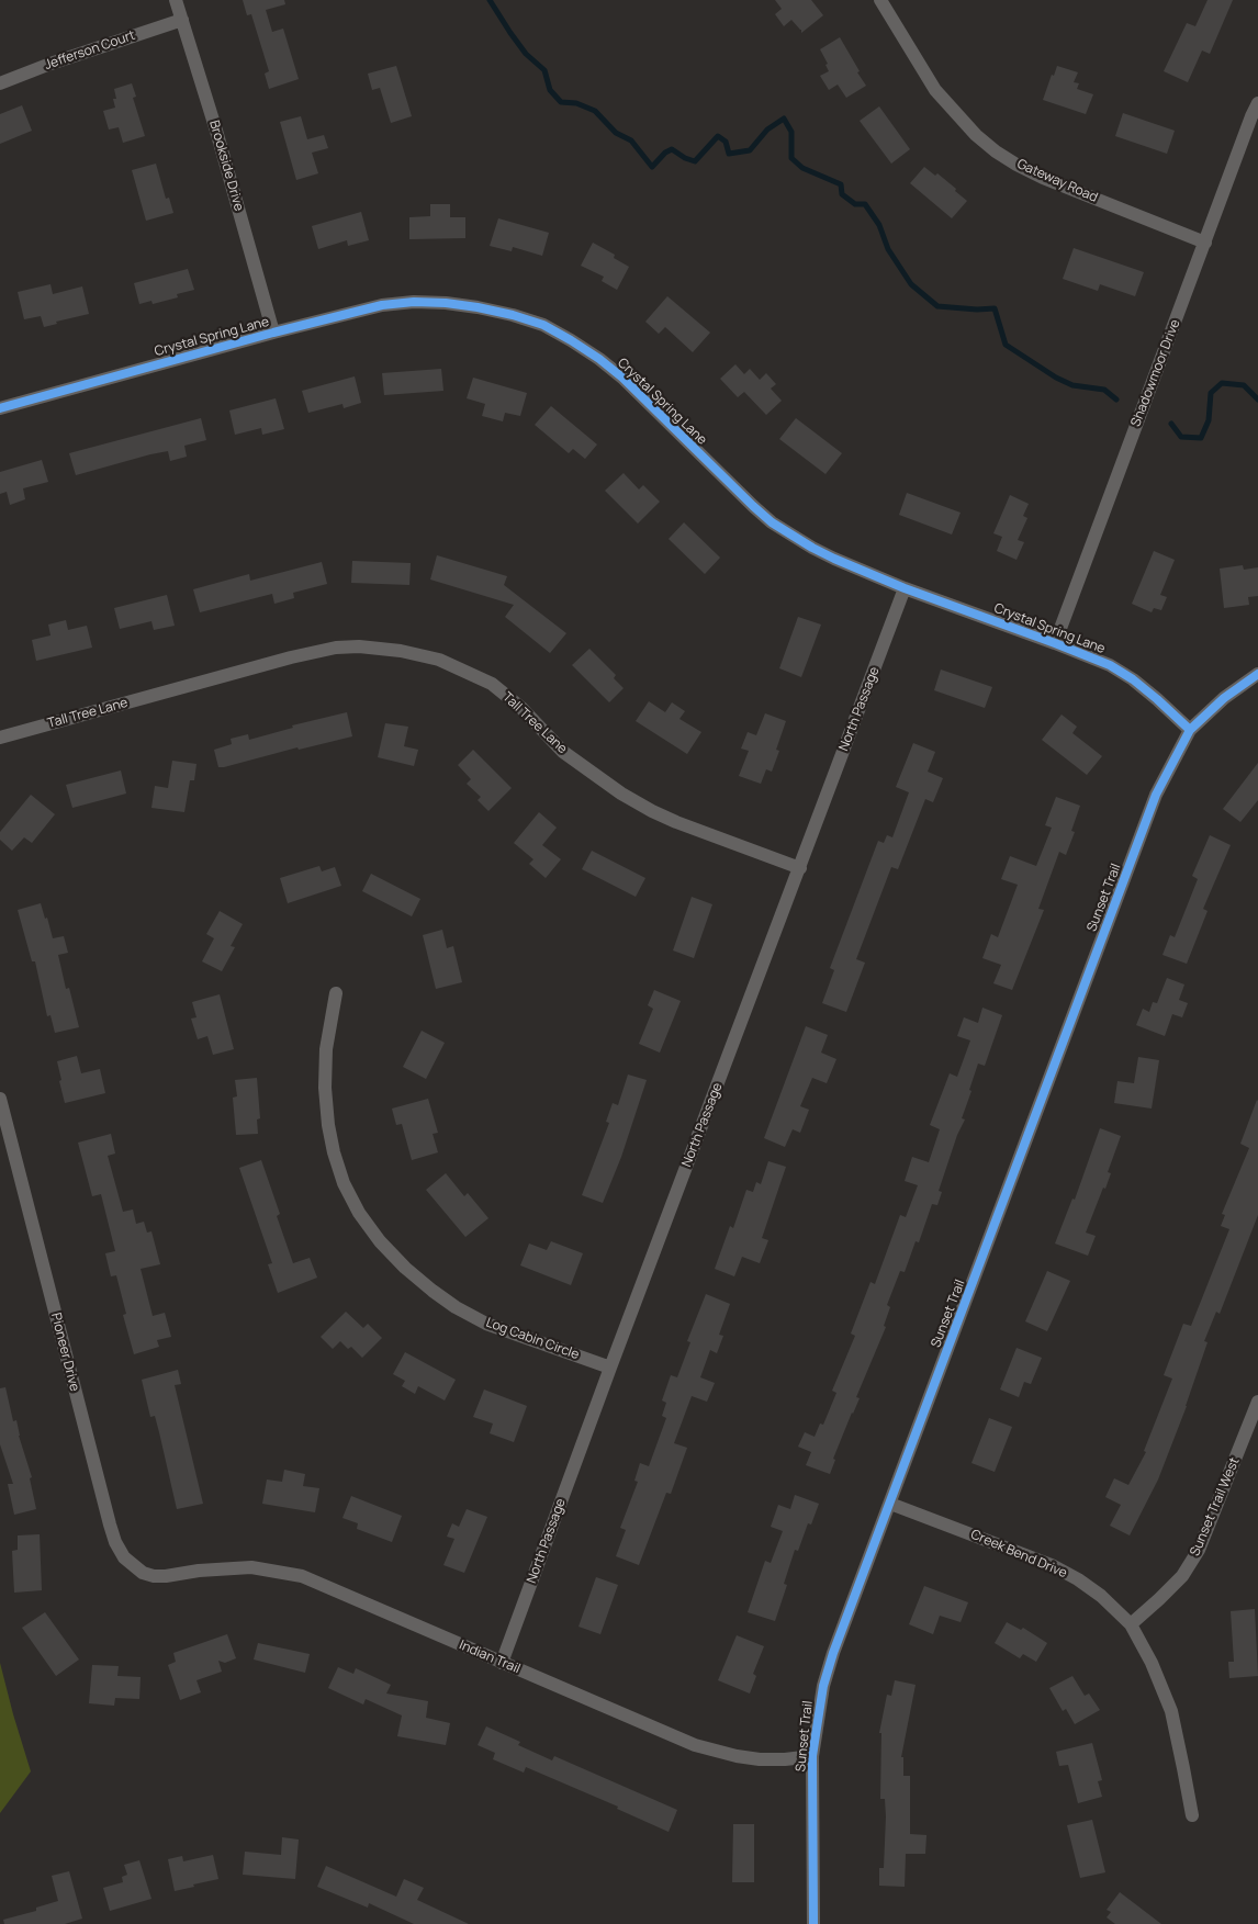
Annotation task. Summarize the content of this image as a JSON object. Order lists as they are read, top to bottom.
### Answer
{
  "streets": {
    "street": [
      "Jefferson Court",
      "Brookside Drive",
      "Gateway Road",
      "Crystal Spring Lane",
      "Shadowmoor Drive",
      "North Passage",
      "Tall Tree Lane",
      "Sunset Trail",
      "Log Cabin Circle",
      "Pioneer Drive",
      "Sunset Trail West",
      "Creek Bend Drive",
      "Indian Trail"
    ]
  },
  "crossings": [
    ["Jefferson Court", "Brookside Drive"],
    ["Brookside Drive", "Crystal Spring Lane"],
    ["Gateway Road", "Shadowmoor Drive"],
    ["Crystal Spring Lane", "Shadowmoor Drive"],
    ["Crystal Spring Lane", "North Passage"],
    ["Crystal Spring Lane", "Sunset Trail"],
    ["North Passage", "Tall Tree Lane"],
    ["North Passage", "Log Cabin Circle"],
    ["North Passage", "Indian Trail"],
    ["Sunset Trail", "Creek Bend Drive"],
    ["Sunset Trail", "Indian Trail"],
    ["Pioneer Drive", "Indian Trail"],
    ["Sunset Trail West", "Creek Bend Drive"]
  ]
}
